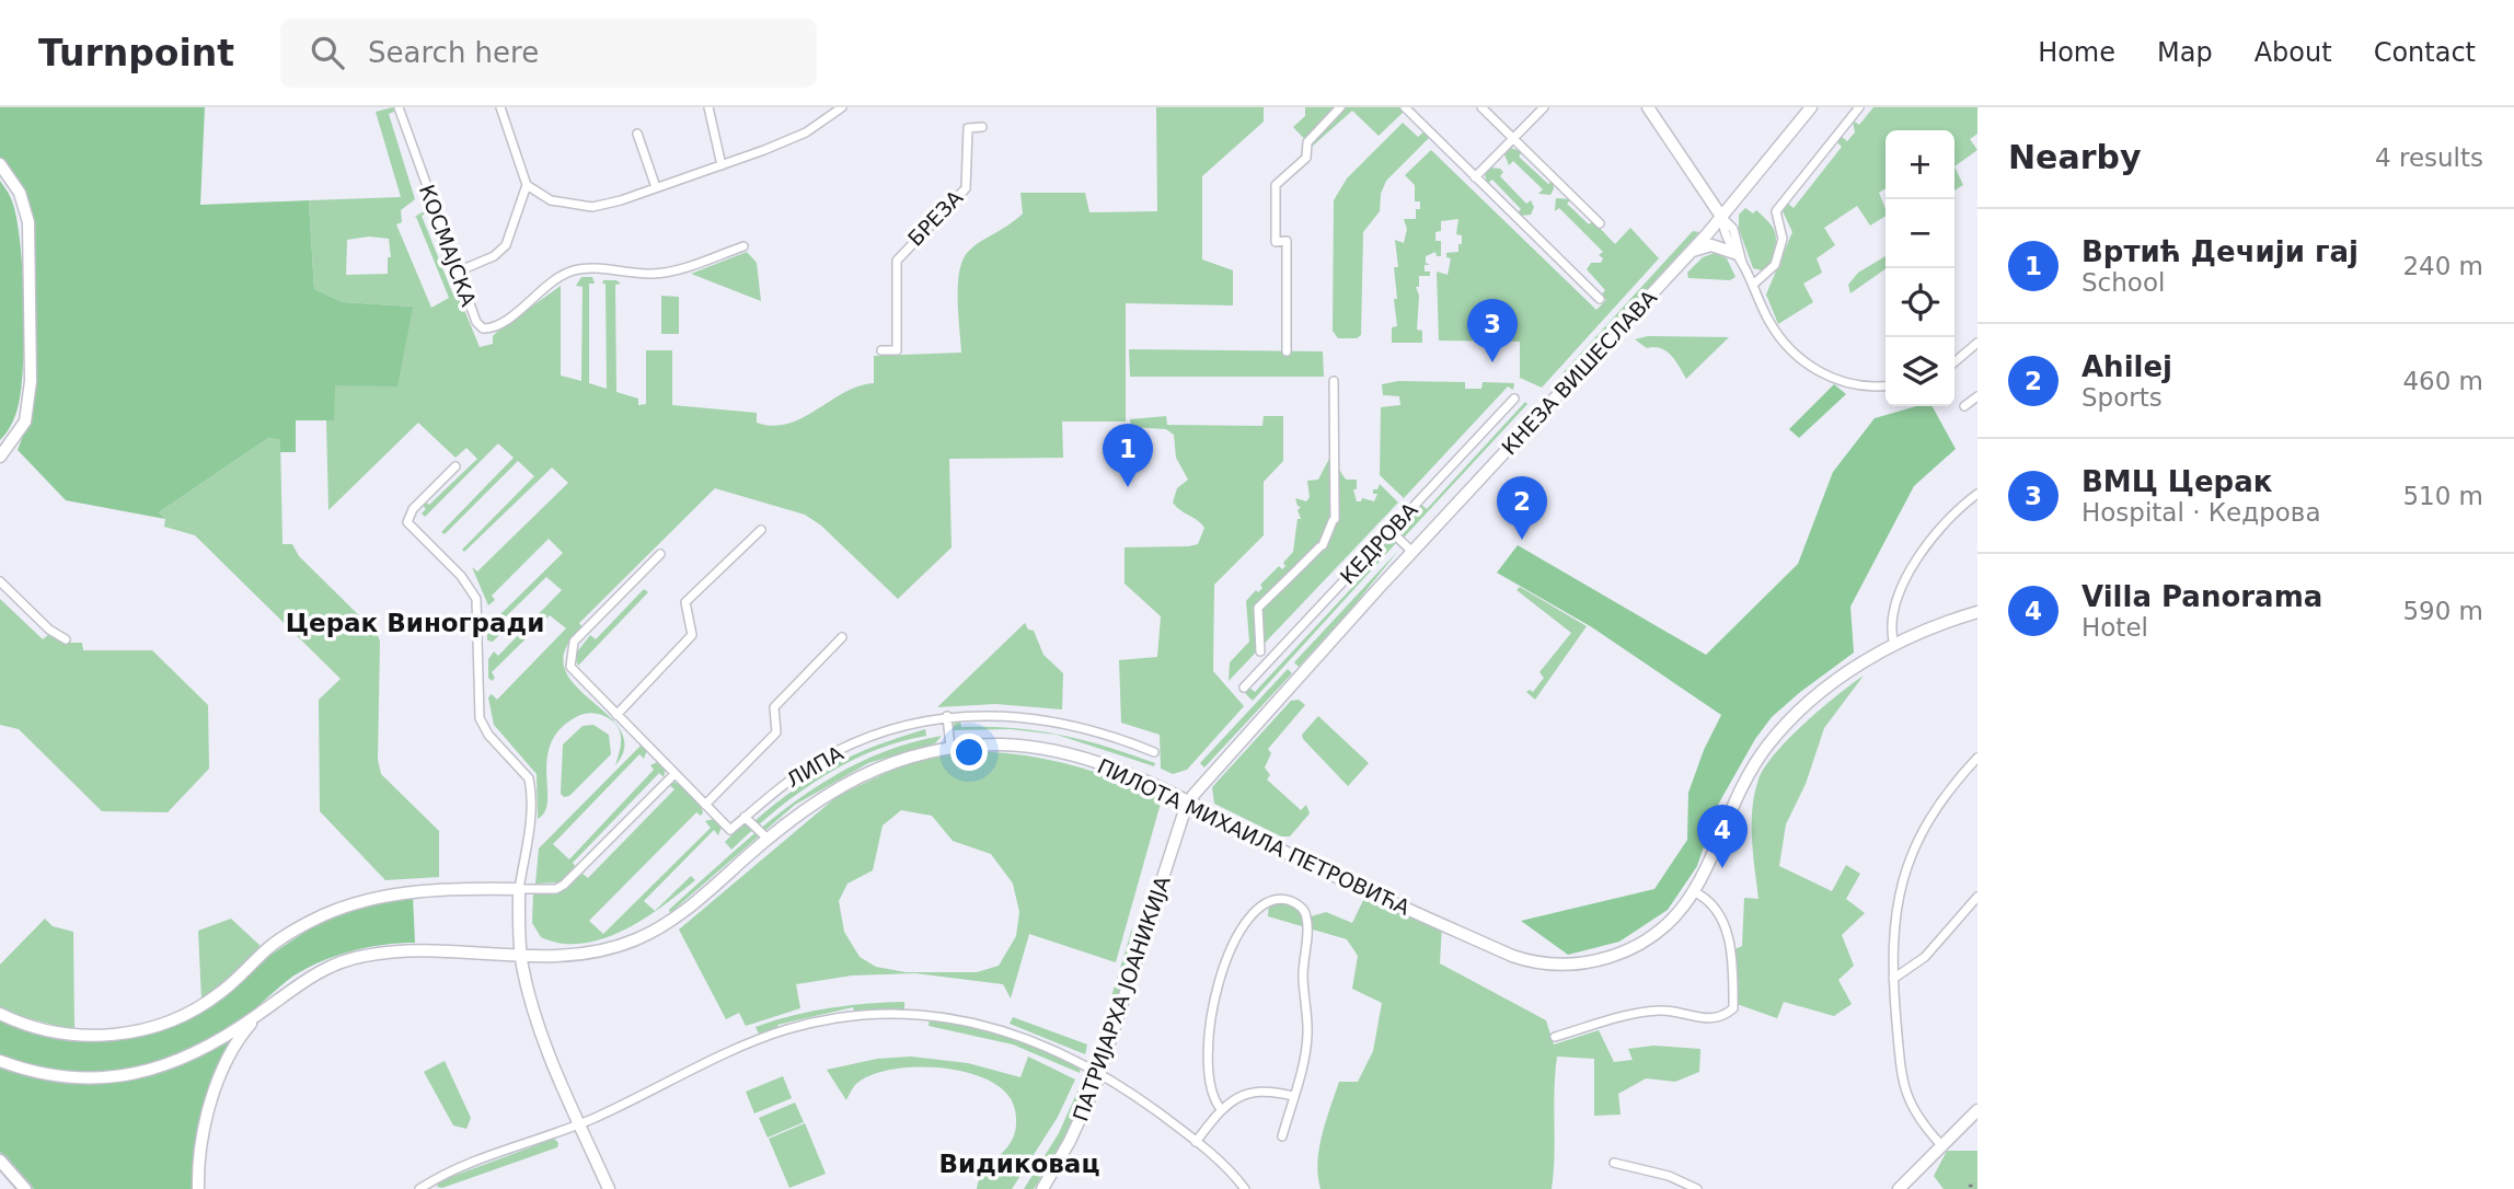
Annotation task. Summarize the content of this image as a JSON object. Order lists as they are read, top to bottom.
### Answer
{
  "streets": {
    "main road": ["КНЕЗА ВИШЕСЛАВА", "ПИЛОТА МИХАИЛА ПЕТРОВИЋА", "ПАТРИЈАРХА ЈОАНИКИЈА"],
    "street": [
      "БРЕЗА",
      "КОСМАЈСКА",
      "КЕДРОВА",
      "ЛИПА"
    ]
  },
  "crossings": [
    ["КНЕЗА ВИШЕСЛАВА", "ПИЛОТА МИХАИЛА ПЕТРОВИЋА"],
    ["КНЕЗА ВИШЕСЛАВА", "ПАТРИЈАРХА ЈОАНИКИЈА"],
    ["ПИЛОТА МИХАИЛА ПЕТРОВИЋА", "ПАТРИЈАРХА ЈОАНИКИЈА"]
  ],
  "districts": ["Церак Виногради", "Видиковац"],
  "page": {
    "header": "Turnpoint",
    "search": "Search here",
    "nav": [
      "Home",
      "Map",
      "About",
      "Contact"
    ],
    "heading": ["Nearby", "4 results"],
    "map_buttons": ["+", "−"],
    "list": [
      {
        "mark": "1",
        "name": "Вртић Дечији гај",
        "note": "School",
        "value": "240 m"
      },
      {
        "mark": "2",
        "name": "Ahilej",
        "note": "Sports",
        "value": "460 m"
      },
      {
        "mark": "3",
        "name": "ВМЦ Церак",
        "note": "Hospital · Кедрова",
        "value": "510 m"
      },
      {
        "mark": "4",
        "name": "Villa Panorama",
        "note": "Hotel",
        "value": "590 m"
      }
    ],
    "pins": [
      "3",
      "1",
      "2",
      "4"
    ]
  }
}
